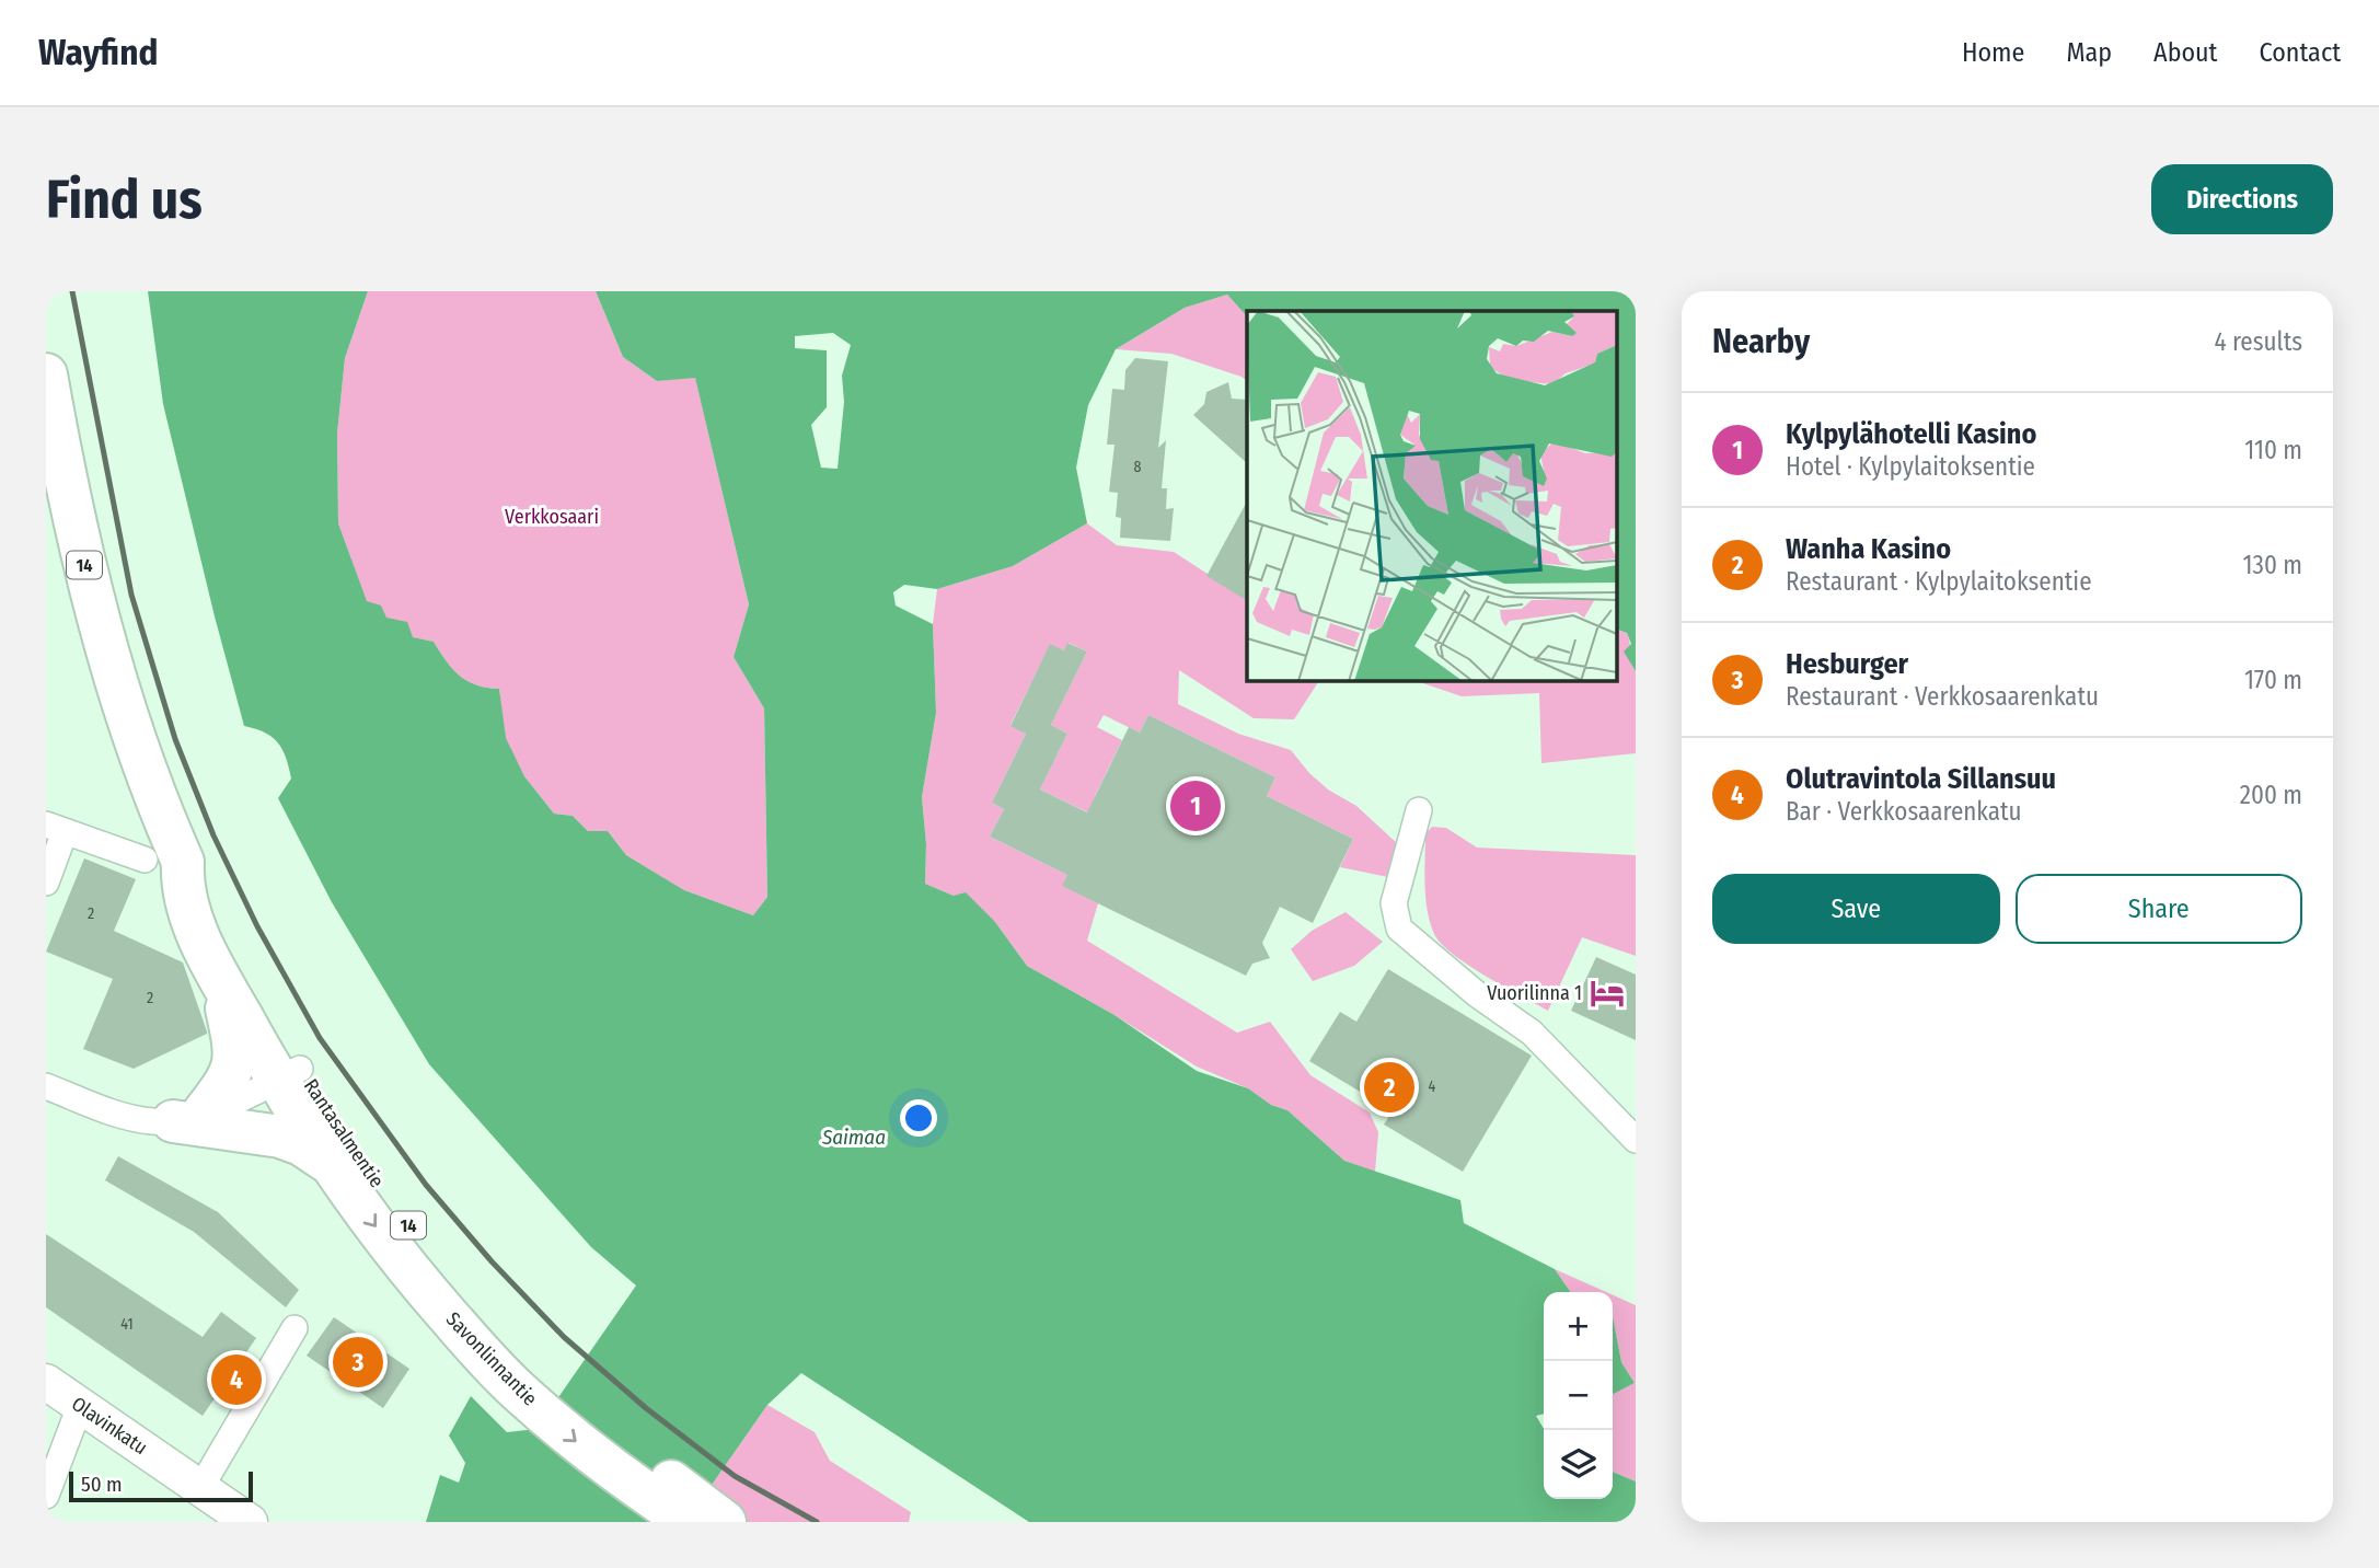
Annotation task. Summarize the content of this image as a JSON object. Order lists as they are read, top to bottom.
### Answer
{
  "streets": {
    "highway": ["14", "Rantasalmentie", "Savonlinnantie"],
    "main road": ["Olavinkatu"]
  },
  "crossings": [
    ["Rantasalmentie", "Savonlinnantie"]
  ],
  "one_way": ["Savonlinnantie"],
  "water": ["Saimaa"],
  "parks": ["Verkkosaari"],
  "places": {
    "hotel": ["Vuorilinna 1"]
  },
  "house_numbers": [
    "8",
    "2",
    "2",
    "4",
    "41"
  ],
  "scale_bar": "50 m",
  "page": {
    "header": "Wayfind",
    "nav": [
      "Home",
      "Map",
      "About",
      "Contact"
    ],
    "buttons": [
      "Directions",
      ["Save", "Share"]
    ],
    "title": "Find us",
    "heading": ["Nearby", "4 results"],
    "list": [
      {
        "mark": "1",
        "name": "Kylpylähotelli Kasino",
        "note": "Hotel · Kylpylaitoksentie",
        "value": "110 m"
      },
      {
        "mark": "2",
        "name": "Wanha Kasino",
        "note": "Restaurant · Kylpylaitoksentie",
        "value": "130 m"
      },
      {
        "mark": "3",
        "name": "Hesburger",
        "note": "Restaurant · Verkkosaarenkatu",
        "value": "170 m"
      },
      {
        "mark": "4",
        "name": "Olutravintola Sillansuu",
        "note": "Bar · Verkkosaarenkatu",
        "value": "200 m"
      }
    ],
    "pins": [
      "1",
      "2",
      "3",
      "4"
    ],
    "map_buttons": ["+", "−"],
    "scale": "50 m"
  }
}
